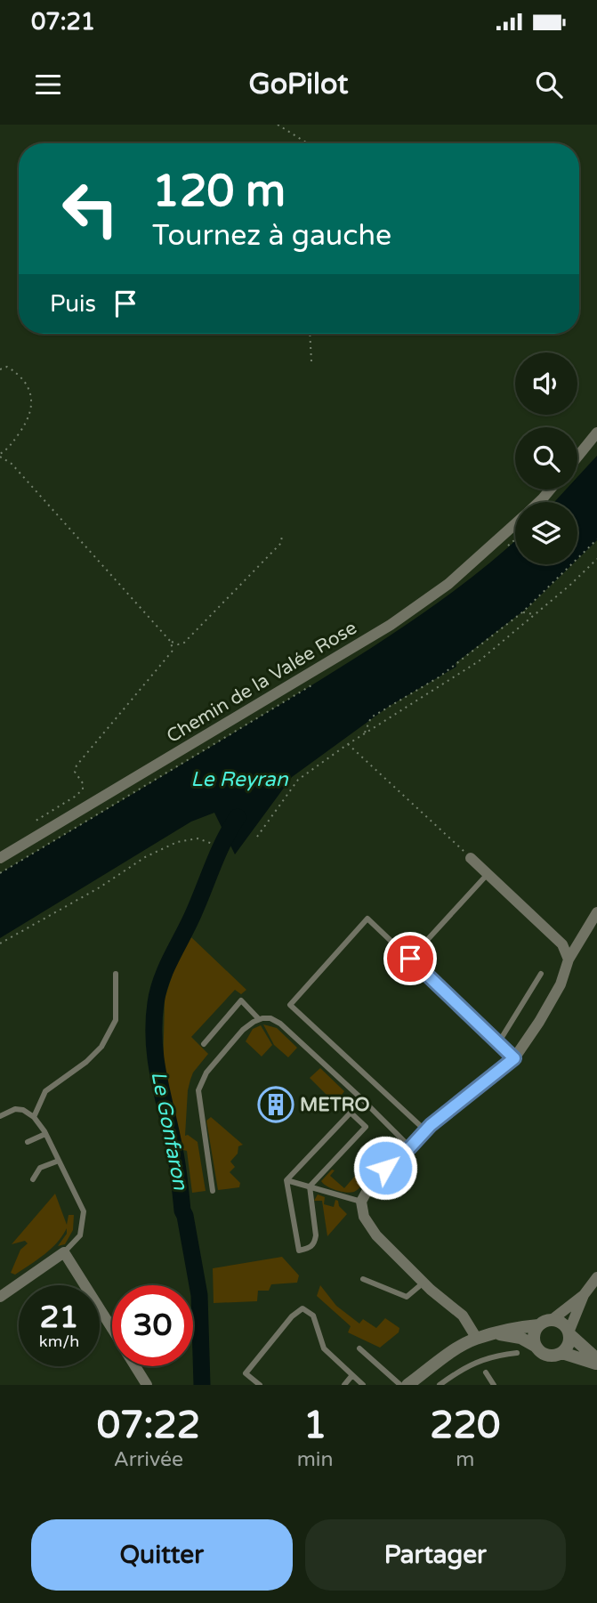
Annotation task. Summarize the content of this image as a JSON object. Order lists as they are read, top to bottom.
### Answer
{
  "streets": {
    "street": ["Chemin de la Valée Rose"]
  },
  "water": ["Le Reyran", "Le Gonfaron"],
  "places": {
    "building": ["METRO"]
  },
  "page": {
    "status": "07:21",
    "header": "GoPilot",
    "turn": ["120 m", "Tournez à gauche"],
    "then": "Puis",
    "speed": "21 km/h",
    "limit": "30",
    "eta": [
      "07:22",
      "Arrivée",
      "1",
      "min",
      "220",
      "m"
    ],
    "buttons": ["Quitter", "Partager"]
  }
}
